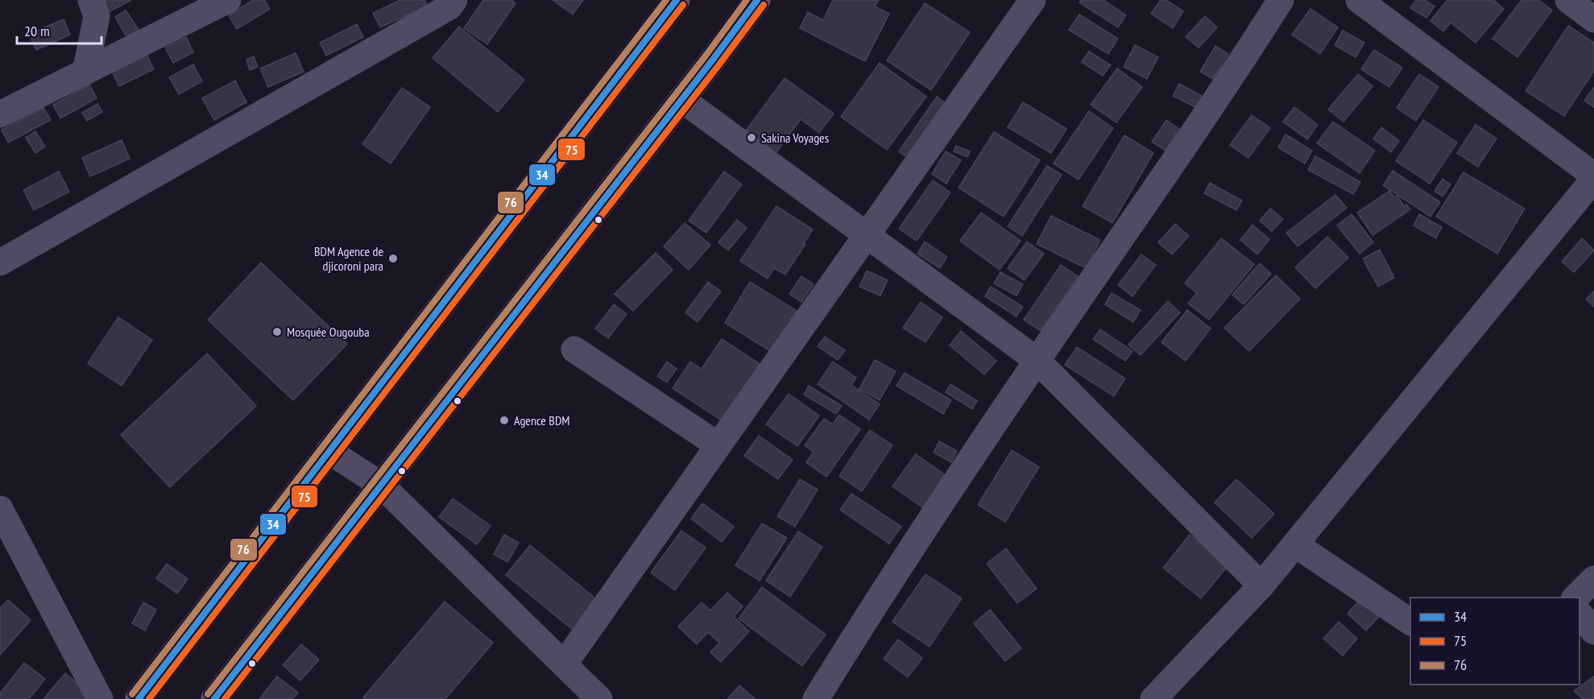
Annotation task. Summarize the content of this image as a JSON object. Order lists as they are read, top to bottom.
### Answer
{
  "places": [
    "Sakina Voyages",
    "BDM Agence de djicoroni para",
    "Mosquée Ougouba",
    "Agence BDM"
  ],
  "lines": ["transit line 34", "transit line 76", "transit line 75"],
  "legend": ["34", "75", "76"],
  "scale_bar": "20 m"
}
